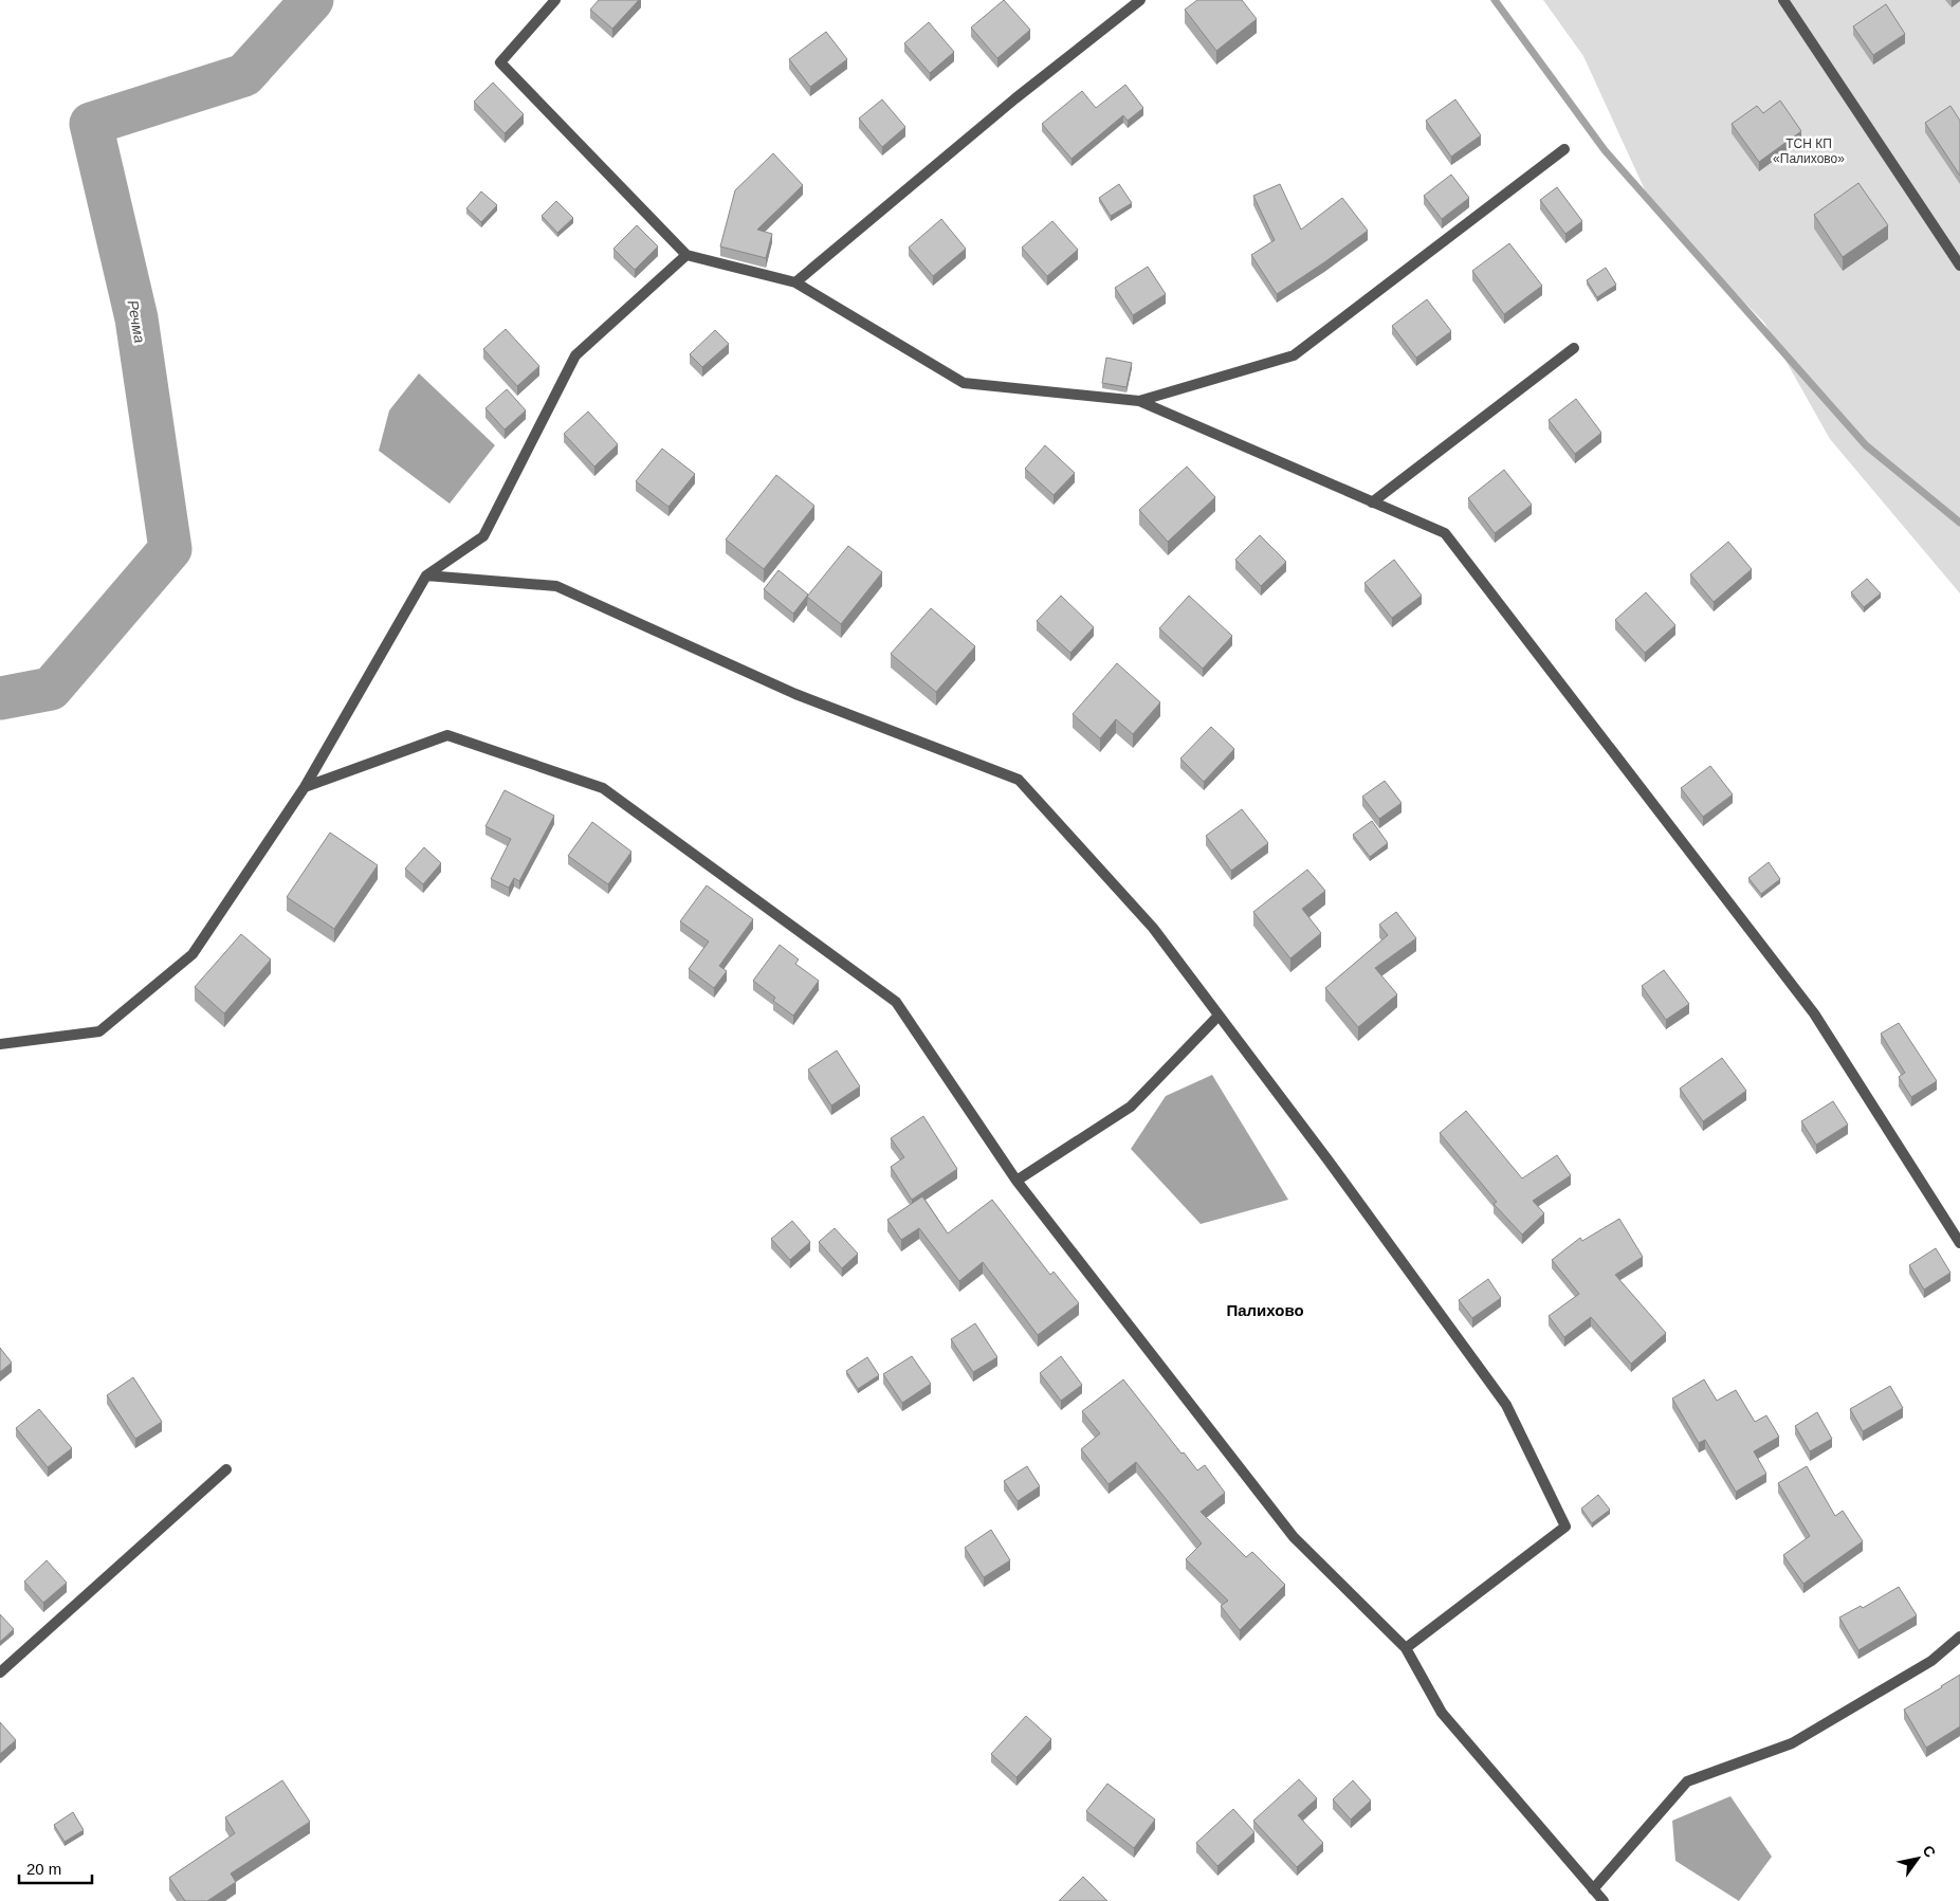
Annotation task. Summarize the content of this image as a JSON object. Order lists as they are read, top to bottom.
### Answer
{
  "districts": ["Палихово"],
  "water": ["Речма"],
  "parks": ["ТСН КП «Палихово»"],
  "scale_bar": "20 m",
  "north": "top right"
}
